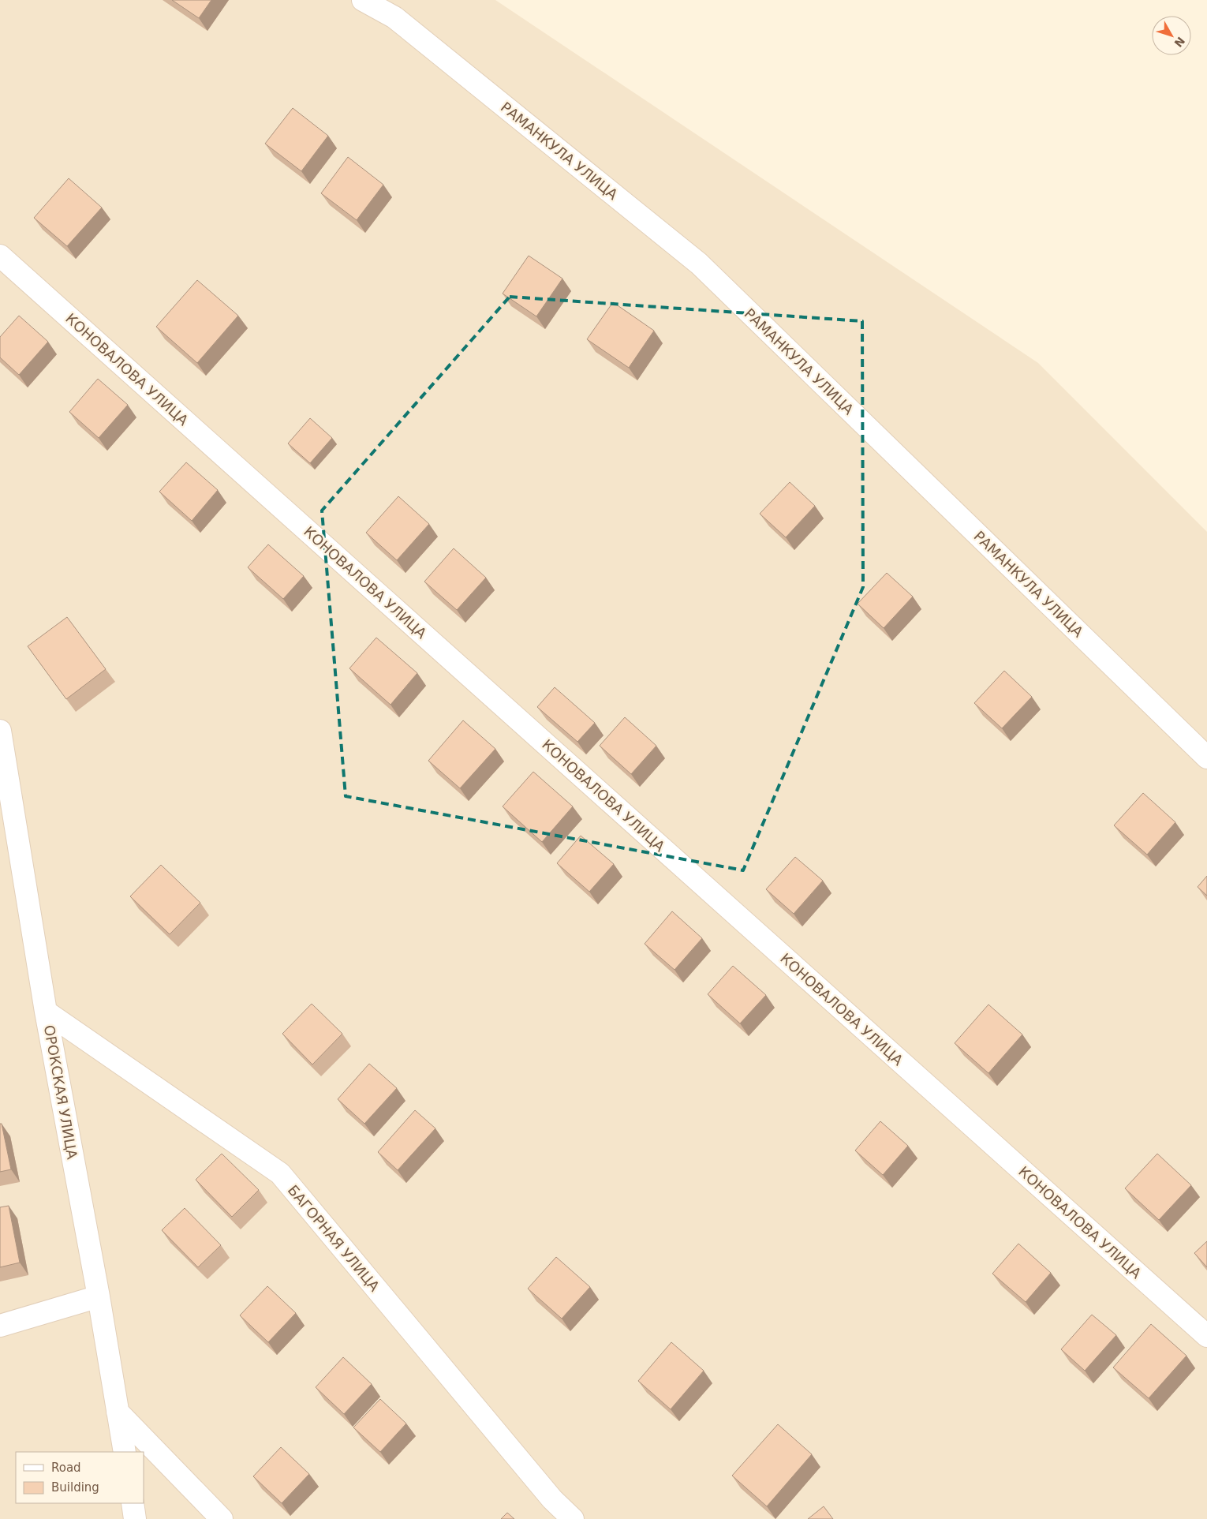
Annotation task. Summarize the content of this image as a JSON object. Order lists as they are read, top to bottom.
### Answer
{
  "streets": {
    "street": [
      "РАМАНКУЛА УЛИЦА",
      "КОНОВАЛОВА УЛИЦА",
      "ОРОКСКАЯ УЛИЦА",
      "БАГОРНАЯ УЛИЦА"
    ]
  },
  "crossings": [
    ["ОРОКСКАЯ УЛИЦА", "БАГОРНАЯ УЛИЦА"]
  ],
  "legend": ["Road", "Building"],
  "north": "bottom right"
}
